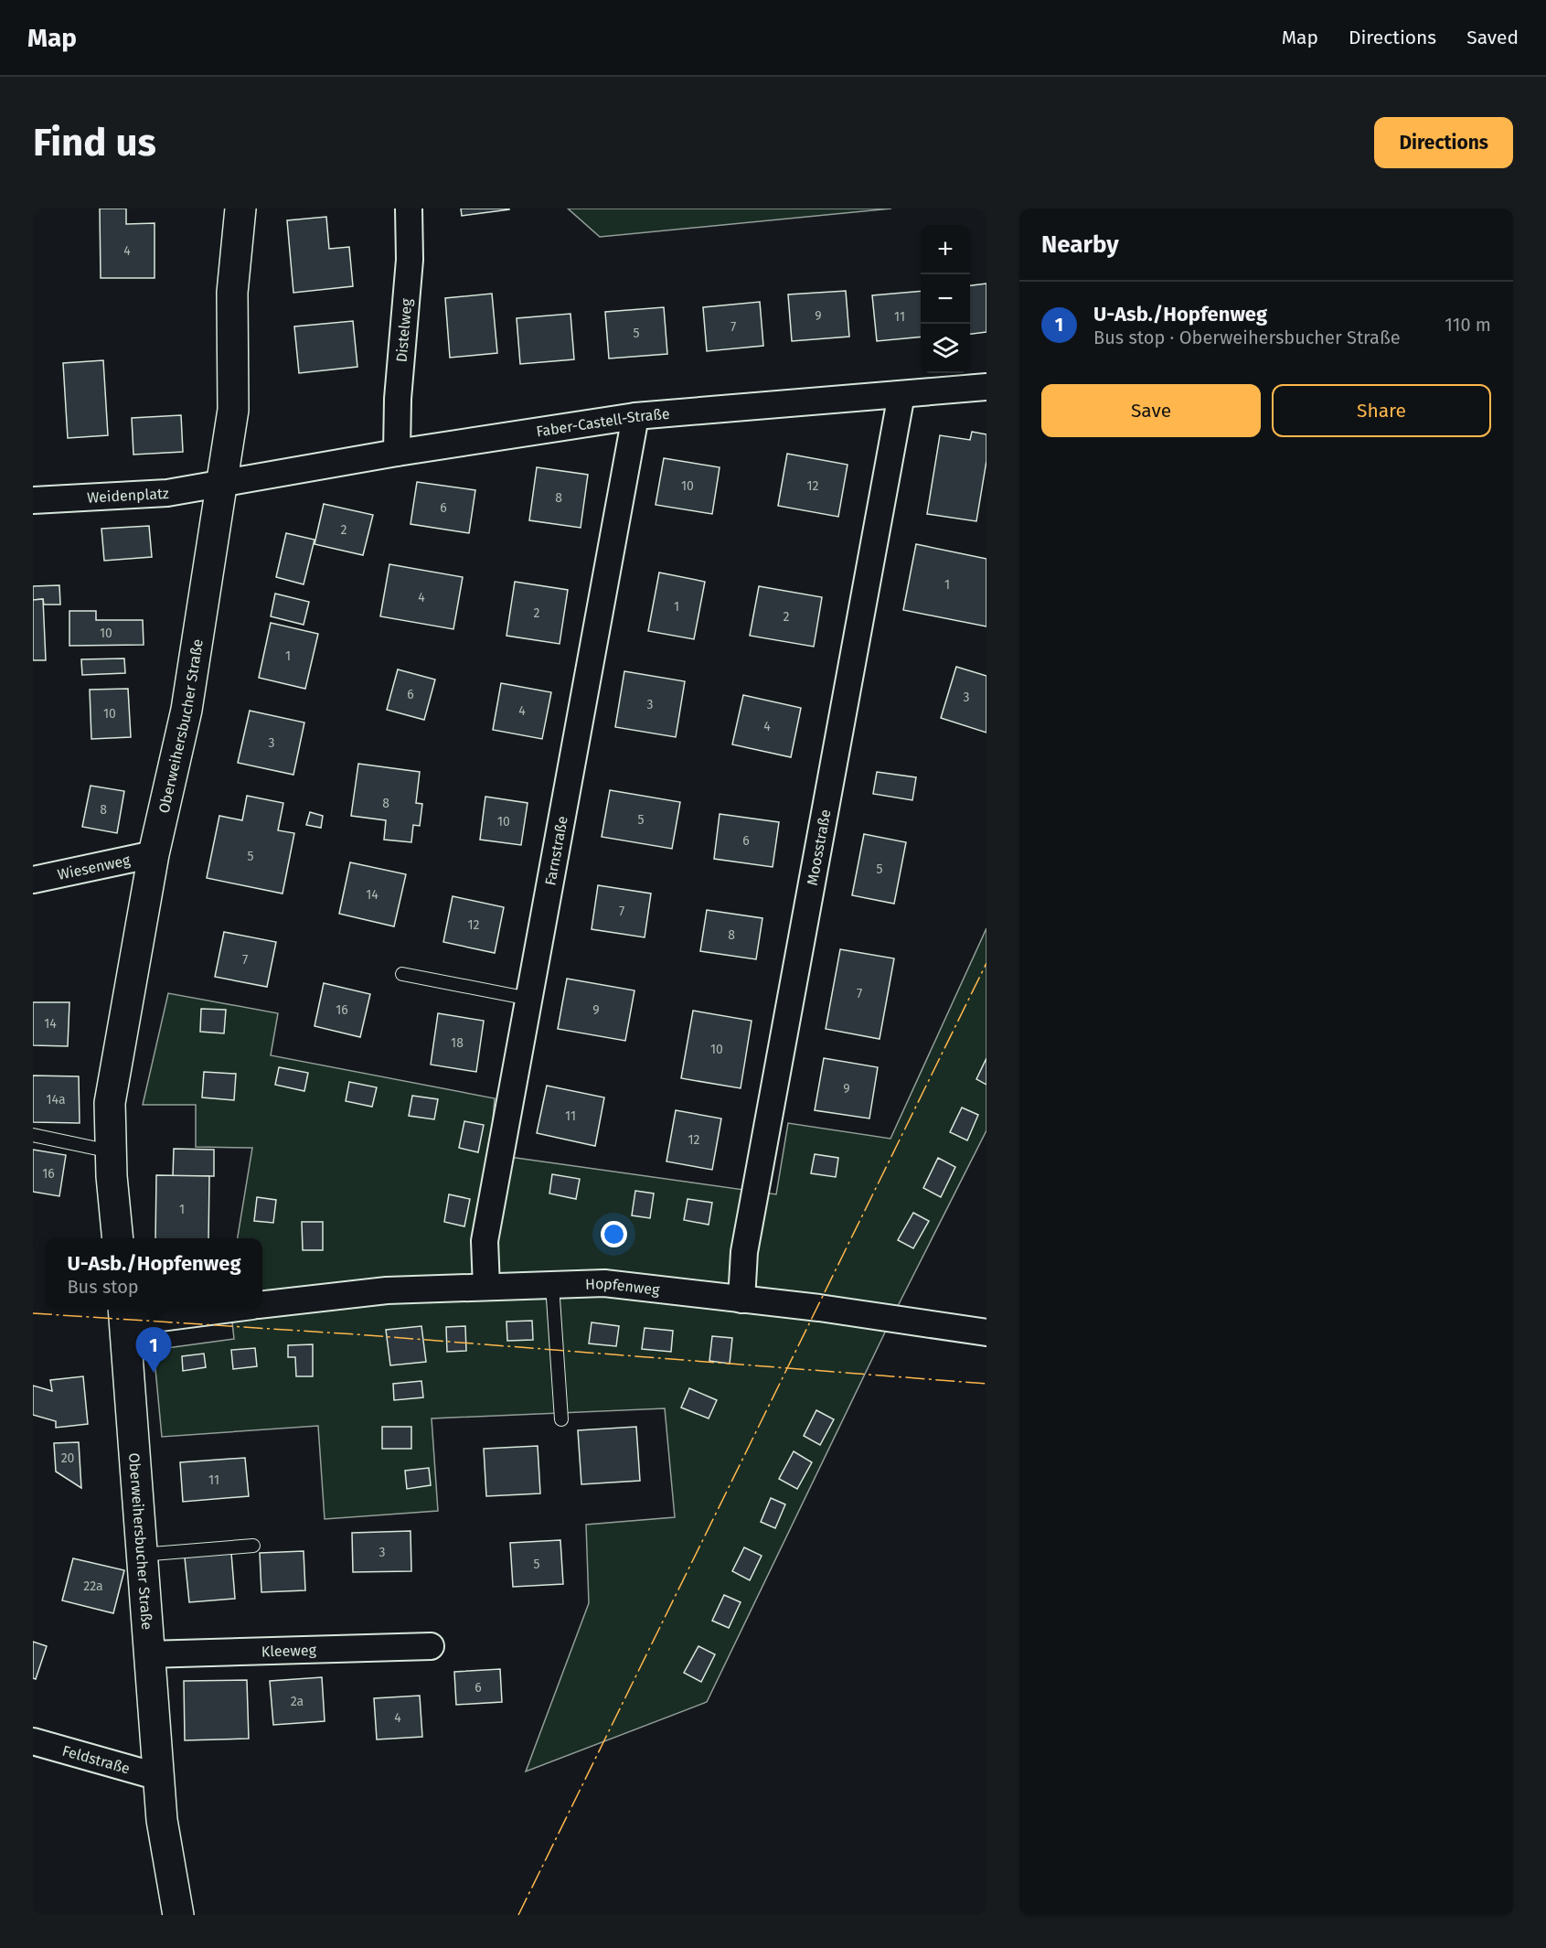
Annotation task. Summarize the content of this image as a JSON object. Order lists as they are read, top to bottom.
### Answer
{
  "streets": {
    "street": [
      "Distelweg",
      "Faber-Castell-Straße",
      "Weidenplatz",
      "Oberweihersbucher Straße",
      "Moosstraße",
      "Farnstraße",
      "Wiesenweg",
      "Hopfenweg",
      "Kleeweg",
      "Feldstraße"
    ]
  },
  "crossings": [
    ["Distelweg", "Faber-Castell-Straße"],
    ["Faber-Castell-Straße", "Weidenplatz"],
    ["Faber-Castell-Straße", "Oberweihersbucher Straße"],
    ["Faber-Castell-Straße", "Moosstraße"],
    ["Faber-Castell-Straße", "Farnstraße"],
    ["Weidenplatz", "Oberweihersbucher Straße"],
    ["Oberweihersbucher Straße", "Wiesenweg"],
    ["Oberweihersbucher Straße", "Kleeweg"],
    ["Oberweihersbucher Straße", "Feldstraße"],
    ["Moosstraße", "Hopfenweg"],
    ["Farnstraße", "Hopfenweg"]
  ],
  "house_numbers": [
    "4",
    "9",
    "11",
    "7",
    "5",
    "10",
    "12",
    "8",
    "6",
    "2",
    "1",
    "4",
    "1",
    "2",
    "2",
    "10",
    "1",
    "6",
    "3",
    "3",
    "4",
    "10",
    "4",
    "3",
    "8",
    "8",
    "5",
    "10",
    "6",
    "5",
    "5",
    "14",
    "7",
    "12",
    "8",
    "7",
    "7",
    "16",
    "9",
    "14",
    "18",
    "10",
    "9",
    "14a",
    "11",
    "12",
    "16",
    "1",
    "20",
    "11",
    "3",
    "5",
    "22a",
    "6",
    "2a",
    "4"
  ],
  "page": {
    "header": "Map",
    "nav": ["Map", "Directions", "Saved"],
    "buttons": [
      "Directions",
      ["Save", "Share"]
    ],
    "title": "Find us",
    "heading": "Nearby",
    "map_buttons": ["+", "−"],
    "list": [
      {
        "mark": "1",
        "name": "U-Asb./Hopfenweg",
        "note": "Bus stop · Oberweihersbucher Straße",
        "value": "110 m"
      }
    ],
    "popup": ["U-Asb./Hopfenweg", "Bus stop"],
    "pins": "1"
  }
}
